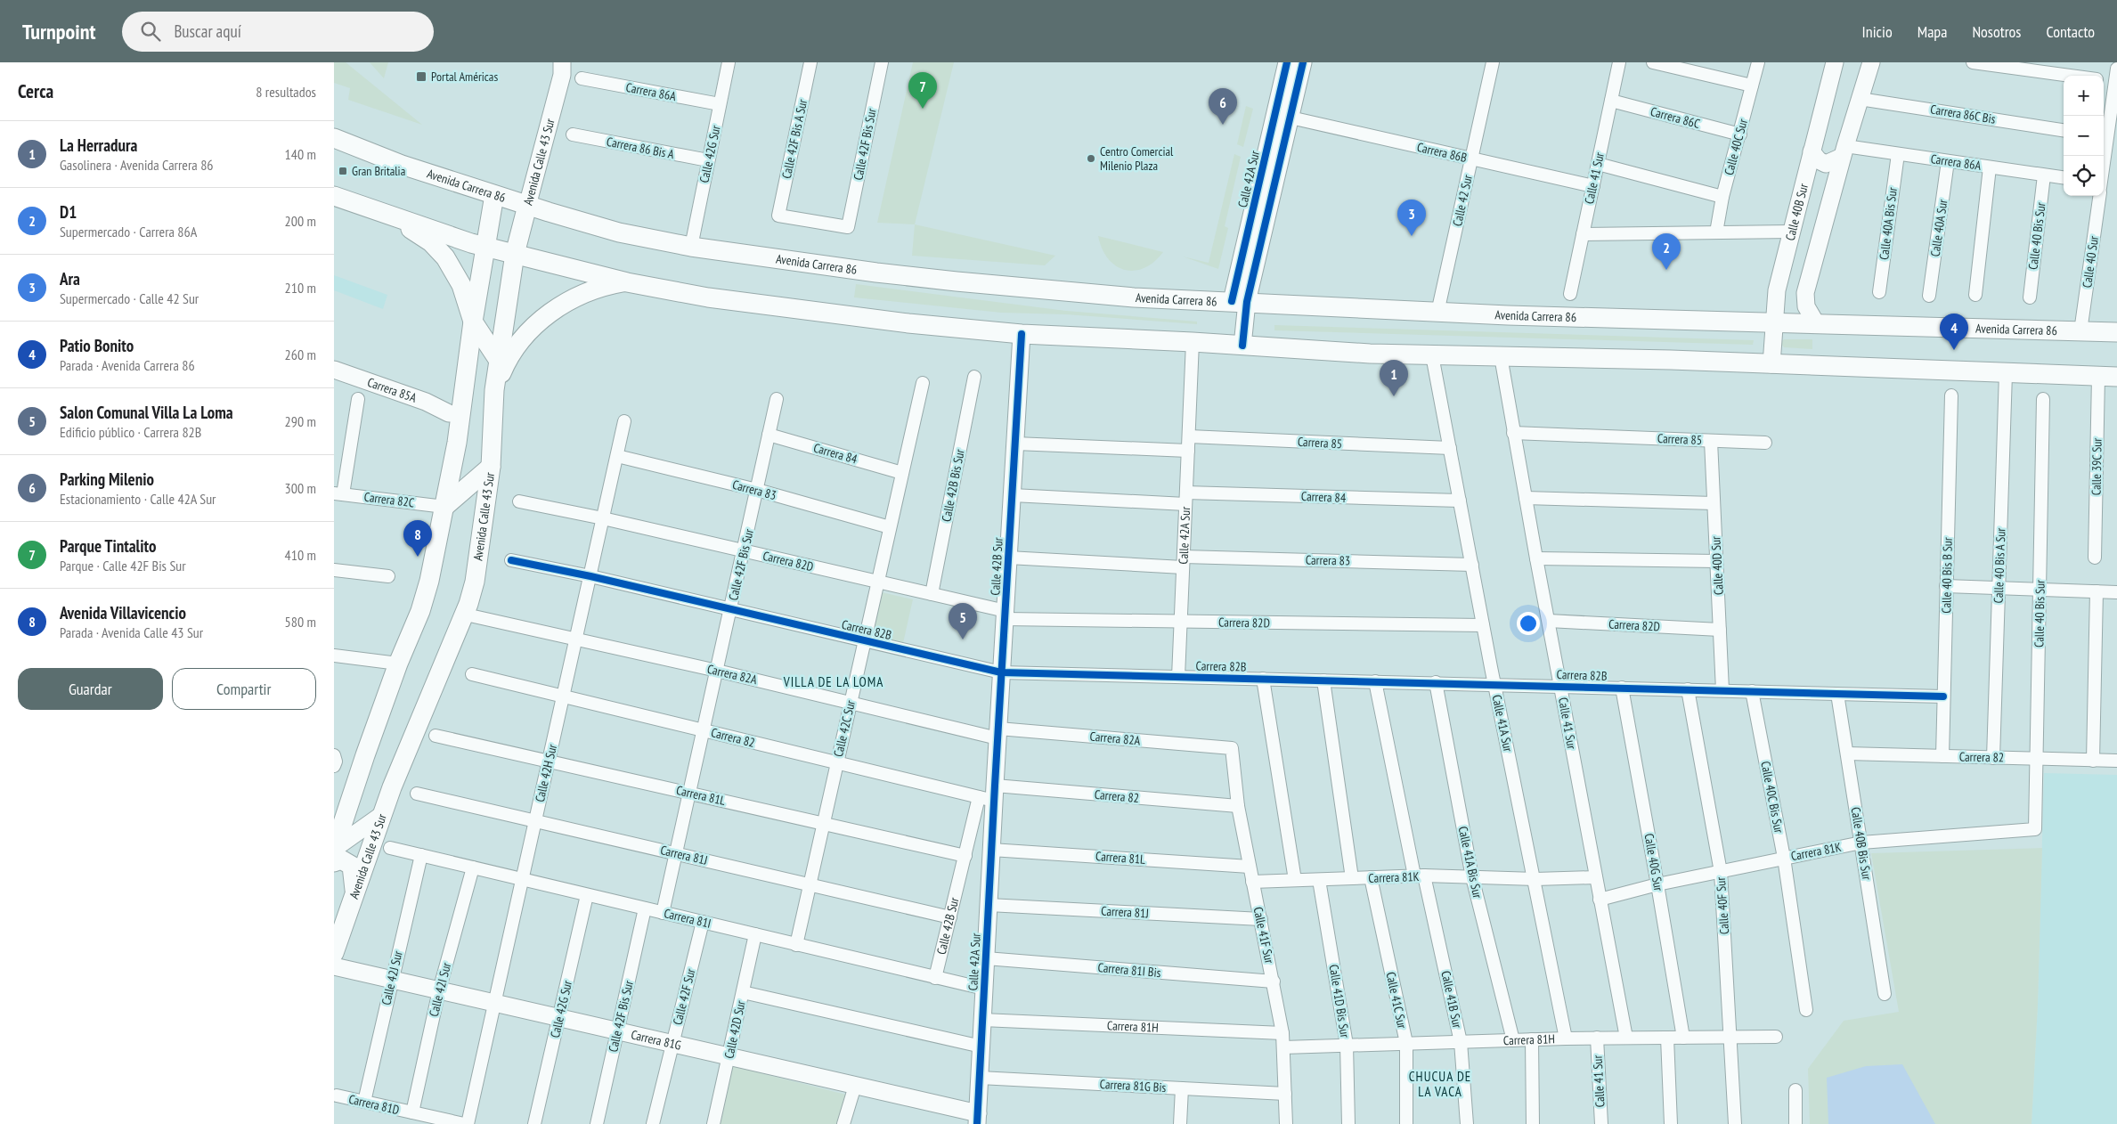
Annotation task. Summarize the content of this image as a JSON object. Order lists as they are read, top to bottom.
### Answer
{
  "streets": {
    "main road": ["Avenida Calle 43 Sur", "Avenida Carrera 86"],
    "street": [
      "Carrera 86A",
      "Carrera 86C Bis",
      "Carrera 86C",
      "Calle 42F Bis A Sur",
      "Calle 42F Bis Sur",
      "Calle 40C Sur",
      "Carrera 86 Bis A",
      "Carrera 86B",
      "Calle 42G Sur",
      "Calle 41 Sur",
      "Calle 42A Sur",
      "Calle 42 Sur",
      "Calle 40B Sur",
      "Calle 40A Bis Sur",
      "Calle 40A Sur",
      "Calle 40 Bis Sur",
      "Calle 40 Sur",
      "Carrera 85A",
      "Carrera 85",
      "Carrera 84",
      "Calle 39C Sur",
      "Calle 42B Bis Sur",
      "Carrera 83",
      "Carrera 82C",
      "Carrera 82D",
      "Calle 40D Sur",
      "Calle 40 Bis A Sur",
      "Calle 42B Sur",
      "Calle 40 Bis B Sur",
      "Carrera 82B",
      "Carrera 82A",
      "Calle 41A Sur",
      "Calle 42C Sur",
      "Carrera 82",
      "Calle 42H Sur",
      "Carrera 81L",
      "Calle 40C Bis Sur",
      "Calle 40B Bis Sur",
      "Carrera 81K",
      "Carrera 81J",
      "Calle 41A Bis Sur",
      "Calle 40G Sur",
      "Calle 40F Sur",
      "Carrera 81I",
      "Calle 41F Sur",
      "Carrera 81I Bis",
      "Calle 42J Sur",
      "Calle 42I Sur",
      "Calle 42F Sur",
      "Calle 41B Sur",
      "Calle 41C Sur",
      "Calle 41D Bis Sur",
      "Carrera 81H",
      "Calle 42D Sur",
      "Carrera 81G",
      "Carrera 81G Bis",
      "Carrera 81D"
    ]
  },
  "crossings": [
    ["Carrera 86A", "Calle 42G Sur"],
    ["Carrera 86A", "Calle 40A Bis Sur"],
    ["Carrera 86A", "Calle 40A Sur"],
    ["Carrera 86A", "Calle 40 Bis Sur"],
    ["Carrera 86C", "Calle 40C Sur"],
    ["Carrera 86C", "Calle 41 Sur"],
    ["Calle 42F Bis A Sur", "Calle 42F Bis Sur"],
    ["Calle 42F Bis Sur", "Carrera 84"],
    ["Calle 42F Bis Sur", "Carrera 83"],
    ["Calle 42F Bis Sur", "Carrera 82D"],
    ["Calle 42F Bis Sur", "Carrera 82B"],
    ["Calle 42F Bis Sur", "Carrera 82A"],
    ["Calle 42F Bis Sur", "Carrera 82"],
    ["Calle 42F Bis Sur", "Carrera 81L"],
    ["Calle 42F Bis Sur", "Carrera 81J"],
    ["Calle 42F Bis Sur", "Carrera 81I"],
    ["Calle 42F Bis Sur", "Carrera 81G"],
    ["Carrera 86 Bis A", "Calle 42G Sur"],
    ["Carrera 86B", "Calle 41 Sur"],
    ["Carrera 86B", "Calle 42A Sur"],
    ["Carrera 86B", "Calle 42 Sur"],
    ["Calle 42G Sur", "Avenida Carrera 86"],
    ["Calle 42G Sur", "Carrera 81I"],
    ["Calle 42G Sur", "Carrera 81G"],
    ["Avenida Calle 43 Sur", "Avenida Carrera 86"],
    ["Avenida Calle 43 Sur", "Carrera 82A"],
    ["Calle 41 Sur", "Carrera 85"],
    ["Calle 41 Sur", "Carrera 82D"],
    ["Calle 41 Sur", "Carrera 82B"],
    ["Calle 41 Sur", "Carrera 81K"],
    ["Calle 41 Sur", "Carrera 81H"],
    ["Calle 42A Sur", "Avenida Carrera 86"],
    ["Calle 42A Sur", "Carrera 85"],
    ["Calle 42A Sur", "Carrera 84"],
    ["Calle 42A Sur", "Carrera 83"],
    ["Calle 42A Sur", "Carrera 82D"],
    ["Calle 42A Sur", "Calle 42B Sur"],
    ["Calle 42A Sur", "Carrera 82B"],
    ["Calle 42A Sur", "Carrera 82"],
    ["Calle 42A Sur", "Carrera 81L"],
    ["Calle 42A Sur", "Carrera 81J"],
    ["Calle 42A Sur", "Carrera 81I"],
    ["Calle 42A Sur", "Carrera 81I Bis"],
    ["Calle 42A Sur", "Carrera 81H"],
    ["Calle 42A Sur", "Carrera 81G"],
    ["Calle 42A Sur", "Carrera 81G Bis"],
    ["Avenida Carrera 86", "Calle 42 Sur"],
    ["Avenida Carrera 86", "Calle 40B Sur"],
    ["Avenida Carrera 86", "Calle 40 Sur"],
    ["Calle 40 Bis Sur", "Carrera 82"],
    ["Calle 40 Bis Sur", "Carrera 81K"],
    ["Carrera 85", "Calle 40D Sur"],
    ["Carrera 85", "Calle 41A Sur"],
    ["Carrera 84", "Calle 42B Sur"],
    ["Carrera 84", "Calle 41A Sur"],
    ["Carrera 84", "Calle 42C Sur"],
    ["Calle 42B Bis Sur", "Carrera 82D"],
    ["Carrera 83", "Calle 42B Sur"],
    ["Carrera 83", "Calle 41A Sur"],
    ["Carrera 83", "Calle 42C Sur"],
    ["Carrera 83", "Calle 42H Sur"],
    ["Carrera 82D", "Calle 40D Sur"],
    ["Carrera 82D", "Calle 42B Sur"],
    ["Carrera 82D", "Calle 41A Sur"],
    ["Carrera 82D", "Calle 42C Sur"],
    ["Carrera 82D", "Calle 42H Sur"],
    ["Calle 40D Sur", "Carrera 82B"],
    ["Calle 40 Bis A Sur", "Carrera 82"],
    ["Calle 42B Sur", "Carrera 82B"],
    ["Calle 42B Sur", "Carrera 82A"],
    ["Calle 42B Sur", "Carrera 82"],
    ["Calle 42B Sur", "Carrera 81L"],
    ["Calle 42B Sur", "Carrera 81J"],
    ["Calle 42B Sur", "Carrera 81I"],
    ["Calle 40 Bis B Sur", "Carrera 82B"],
    ["Calle 40 Bis B Sur", "Carrera 82"],
    ["Carrera 82B", "Calle 41A Sur"],
    ["Carrera 82B", "Calle 42C Sur"],
    ["Carrera 82B", "Calle 42H Sur"],
    ["Carrera 82B", "Calle 40C Bis Sur"],
    ["Carrera 82B", "Calle 40B Bis Sur"],
    ["Carrera 82B", "Calle 41A Bis Sur"],
    ["Carrera 82B", "Calle 40G Sur"],
    ["Carrera 82B", "Calle 40F Sur"],
    ["Carrera 82B", "Calle 41B Sur"],
    ["Carrera 82A", "Calle 42C Sur"],
    ["Carrera 82A", "Calle 42H Sur"],
    ["Carrera 82A", "Calle 41F Sur"],
    ["Calle 41A Sur", "Carrera 81K"],
    ["Calle 41A Sur", "Carrera 81H"],
    ["Calle 42C Sur", "Carrera 82"],
    ["Calle 42C Sur", "Carrera 81L"],
    ["Calle 42C Sur", "Carrera 81J"],
    ["Calle 42C Sur", "Carrera 81I"],
    ["Carrera 82", "Calle 42H Sur"],
    ["Carrera 82", "Calle 40B Bis Sur"],
    ["Carrera 82", "Calle 41F Sur"],
    ["Calle 42H Sur", "Carrera 81L"],
    ["Calle 42H Sur", "Carrera 81J"],
    ["Calle 42H Sur", "Carrera 81I"],
    ["Calle 42H Sur", "Carrera 81G"],
    ["Carrera 81L", "Calle 41F Sur"],
    ["Calle 40C Bis Sur", "Carrera 81K"],
    ["Calle 40B Bis Sur", "Carrera 81K"],
    ["Carrera 81K", "Calle 41A Bis Sur"],
    ["Carrera 81K", "Calle 40G Sur"],
    ["Carrera 81K", "Calle 40F Sur"],
    ["Carrera 81K", "Calle 41F Sur"],
    ["Carrera 81K", "Calle 41B Sur"],
    ["Carrera 81K", "Calle 41C Sur"],
    ["Carrera 81K", "Calle 41D Bis Sur"],
    ["Carrera 81J", "Calle 41F Sur"],
    ["Calle 41A Bis Sur", "Carrera 81H"],
    ["Calle 40G Sur", "Carrera 81H"],
    ["Calle 40F Sur", "Carrera 81H"],
    ["Carrera 81I", "Calle 42J Sur"],
    ["Carrera 81I", "Calle 42I Sur"],
    ["Carrera 81I", "Calle 42F Sur"],
    ["Carrera 81I", "Calle 42D Sur"],
    ["Calle 41F Sur", "Carrera 81I Bis"],
    ["Calle 41F Sur", "Carrera 81H"],
    ["Calle 41F Sur", "Carrera 81G Bis"],
    ["Calle 42J Sur", "Carrera 81G"],
    ["Calle 42J Sur", "Carrera 81D"],
    ["Calle 42I Sur", "Carrera 81G"],
    ["Calle 42I Sur", "Carrera 81D"],
    ["Calle 42F Sur", "Carrera 81G"],
    ["Calle 41B Sur", "Carrera 81H"],
    ["Calle 41C Sur", "Carrera 81H"],
    ["Calle 41D Bis Sur", "Carrera 81H"],
    ["Calle 42D Sur", "Carrera 81G"]
  ],
  "districts": ["VILLA DE LA LOMA", "CHUCUA DE LA VACA"],
  "places": {
    "transit": ["Portal Américas", "Gran Britalia"],
    "other": ["Centro Comercial Milenio Plaza"]
  },
  "page": {
    "header": "Turnpoint",
    "search": "Buscar aquí",
    "nav": [
      "Inicio",
      "Mapa",
      "Nosotros",
      "Contacto"
    ],
    "heading": ["Cerca", "8 resultados"],
    "pins": [
      "7",
      "6",
      "3",
      "2",
      "4",
      "1",
      "8",
      "5"
    ],
    "map_buttons": ["+", "−"],
    "list": [
      {
        "mark": "1",
        "name": "La Herradura",
        "note": "Gasolinera · Avenida Carrera 86",
        "value": "140 m"
      },
      {
        "mark": "2",
        "name": "D1",
        "note": "Supermercado · Carrera 86A",
        "value": "200 m"
      },
      {
        "mark": "3",
        "name": "Ara",
        "note": "Supermercado · Calle 42 Sur",
        "value": "210 m"
      },
      {
        "mark": "4",
        "name": "Patio Bonito",
        "note": "Parada · Avenida Carrera 86",
        "value": "260 m"
      },
      {
        "mark": "5",
        "name": "Salon Comunal Villa La Loma",
        "note": "Edificio público · Carrera 82B",
        "value": "290 m"
      },
      {
        "mark": "6",
        "name": "Parking Milenio",
        "note": "Estacionamiento · Calle 42A Sur",
        "value": "300 m"
      },
      {
        "mark": "7",
        "name": "Parque Tintalito",
        "note": "Parque · Calle 42F Bis Sur",
        "value": "410 m"
      },
      {
        "mark": "8",
        "name": "Avenida Villavicencio",
        "note": "Parada · Avenida Calle 43 Sur",
        "value": "580 m"
      }
    ],
    "buttons": ["Guardar", "Compartir"]
  }
}
